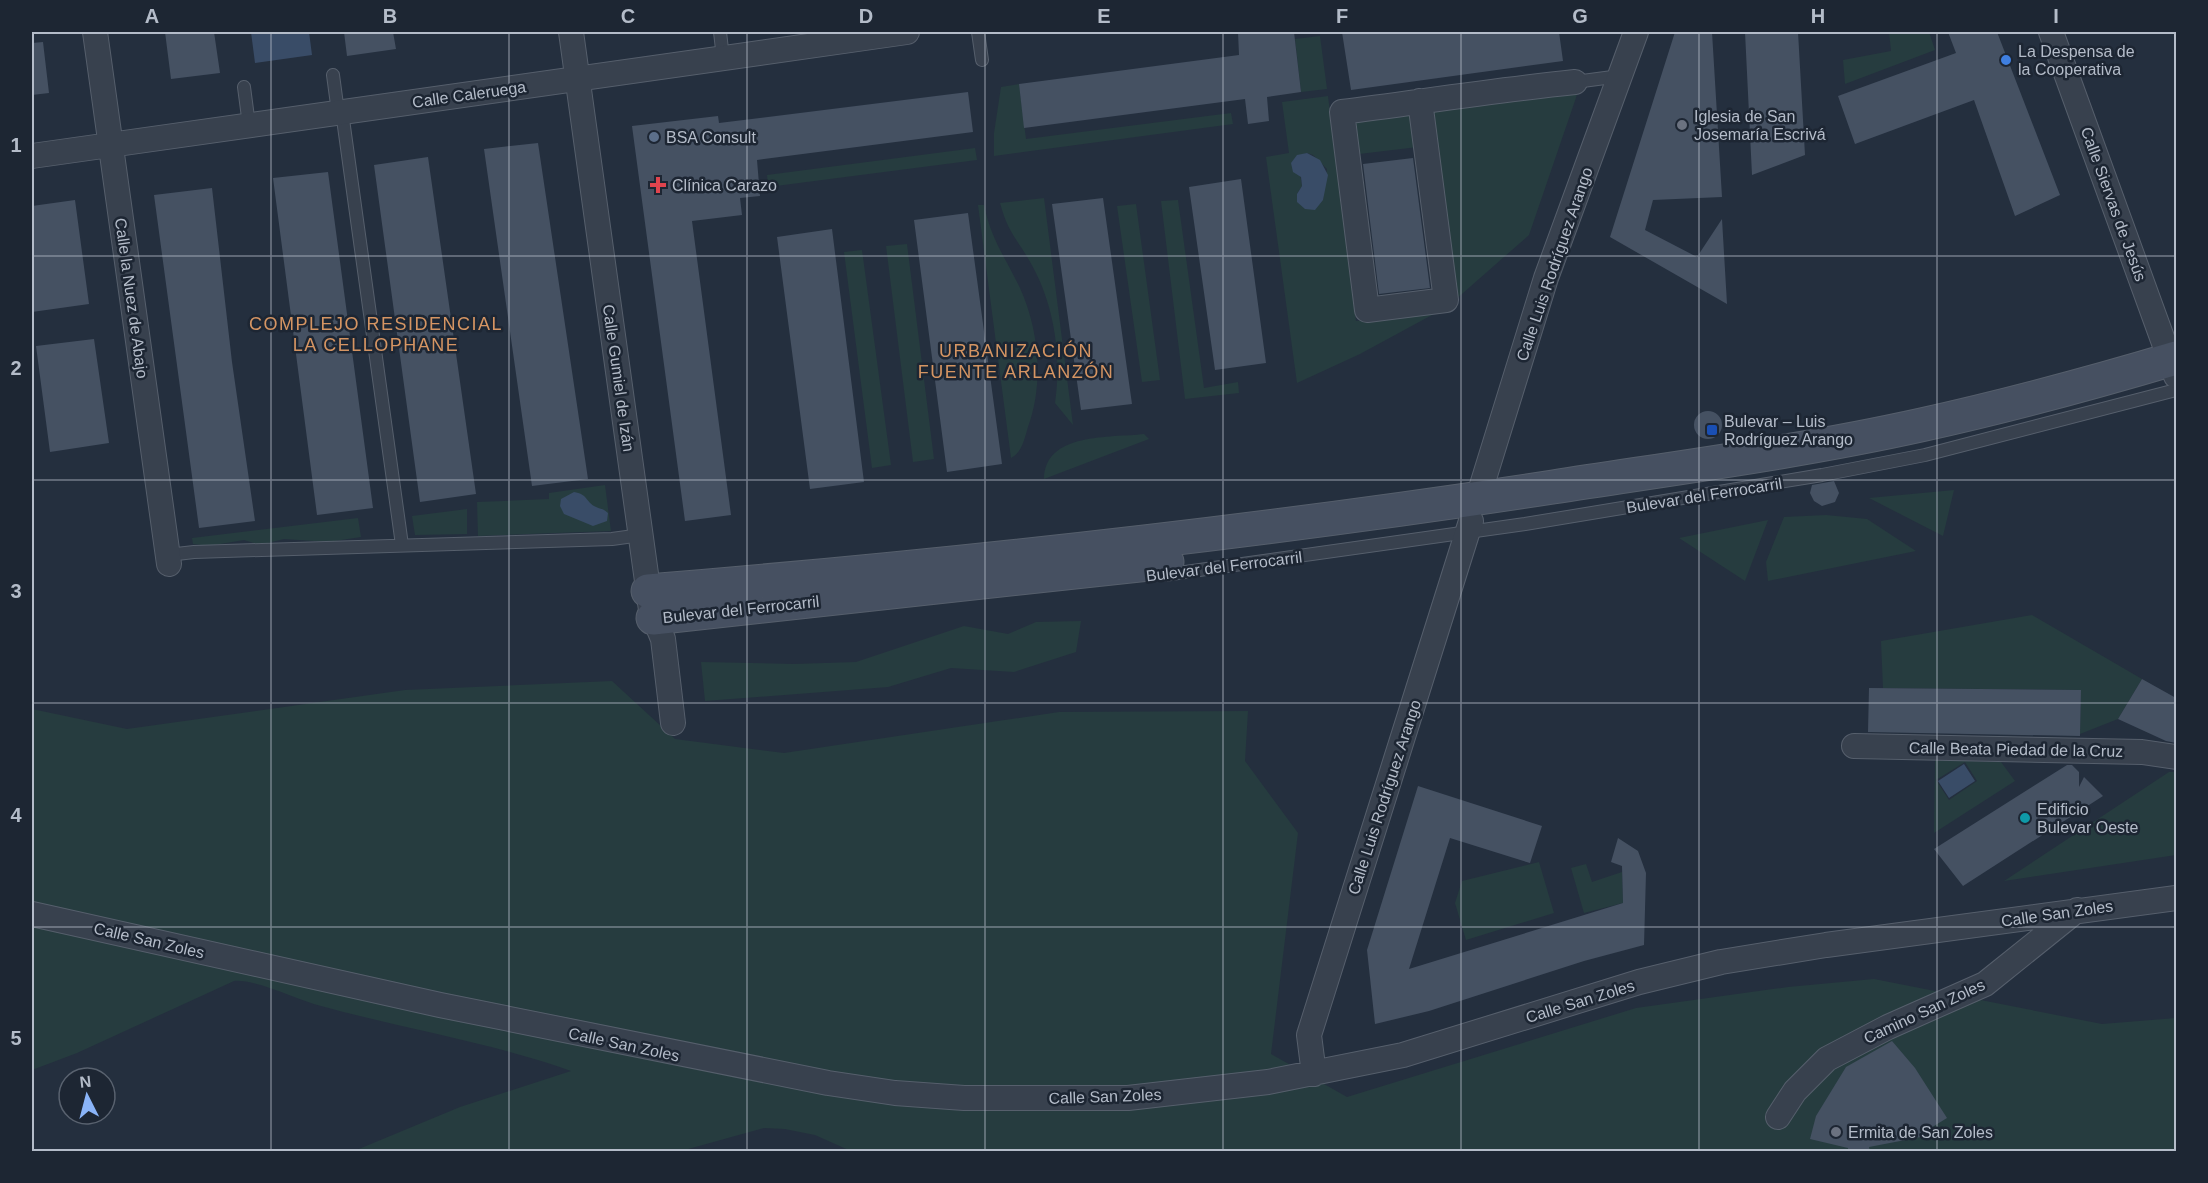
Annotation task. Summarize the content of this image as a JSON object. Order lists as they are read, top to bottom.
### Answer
{
  "streets": {
    "main road": ["Bulevar del Ferrocarril"],
    "street": [
      "Calle Caleruega",
      "Calle Siervas de Jesús",
      "Calle Luis Rodríguez Arango",
      "Calle la Nuez de Abajo",
      "Calle Gumiel de Izán",
      "Calle Beata Piedad de la Cruz",
      "Calle San Zoles",
      "Camino San Zoles"
    ]
  },
  "crossings": [
    ["Calle Caleruega", "Calle la Nuez de Abajo"],
    ["Calle Caleruega", "Calle Gumiel de Izán"],
    ["Calle Siervas de Jesús", "Bulevar del Ferrocarril"],
    ["Calle Luis Rodríguez Arango", "Bulevar del Ferrocarril"],
    ["Calle Luis Rodríguez Arango", "Calle San Zoles"],
    ["Calle Gumiel de Izán", "Bulevar del Ferrocarril"],
    ["Calle San Zoles", "Camino San Zoles"]
  ],
  "districts": ["COMPLEJO RESIDENCIAL LA CELLOPHANE", "URBANIZACIÓN FUENTE ARLANZÓN"],
  "places": {
    "other": [
      "La Despensa de la Cooperativa",
      "Iglesia de San Josemaría Escrivá",
      "BSA Consult",
      "Edificio Bulevar Oeste",
      "Ermita de San Zoles"
    ],
    "health": ["Clínica Carazo"],
    "transit": ["Bulevar – Luis Rodríguez Arango"]
  },
  "north": "top",
  "grid": {
    "columns": [
      "A",
      "B",
      "C",
      "D",
      "E",
      "F",
      "G",
      "H",
      "I"
    ],
    "rows": [
      "1",
      "2",
      "3",
      "4",
      "5"
    ]
  }
}
